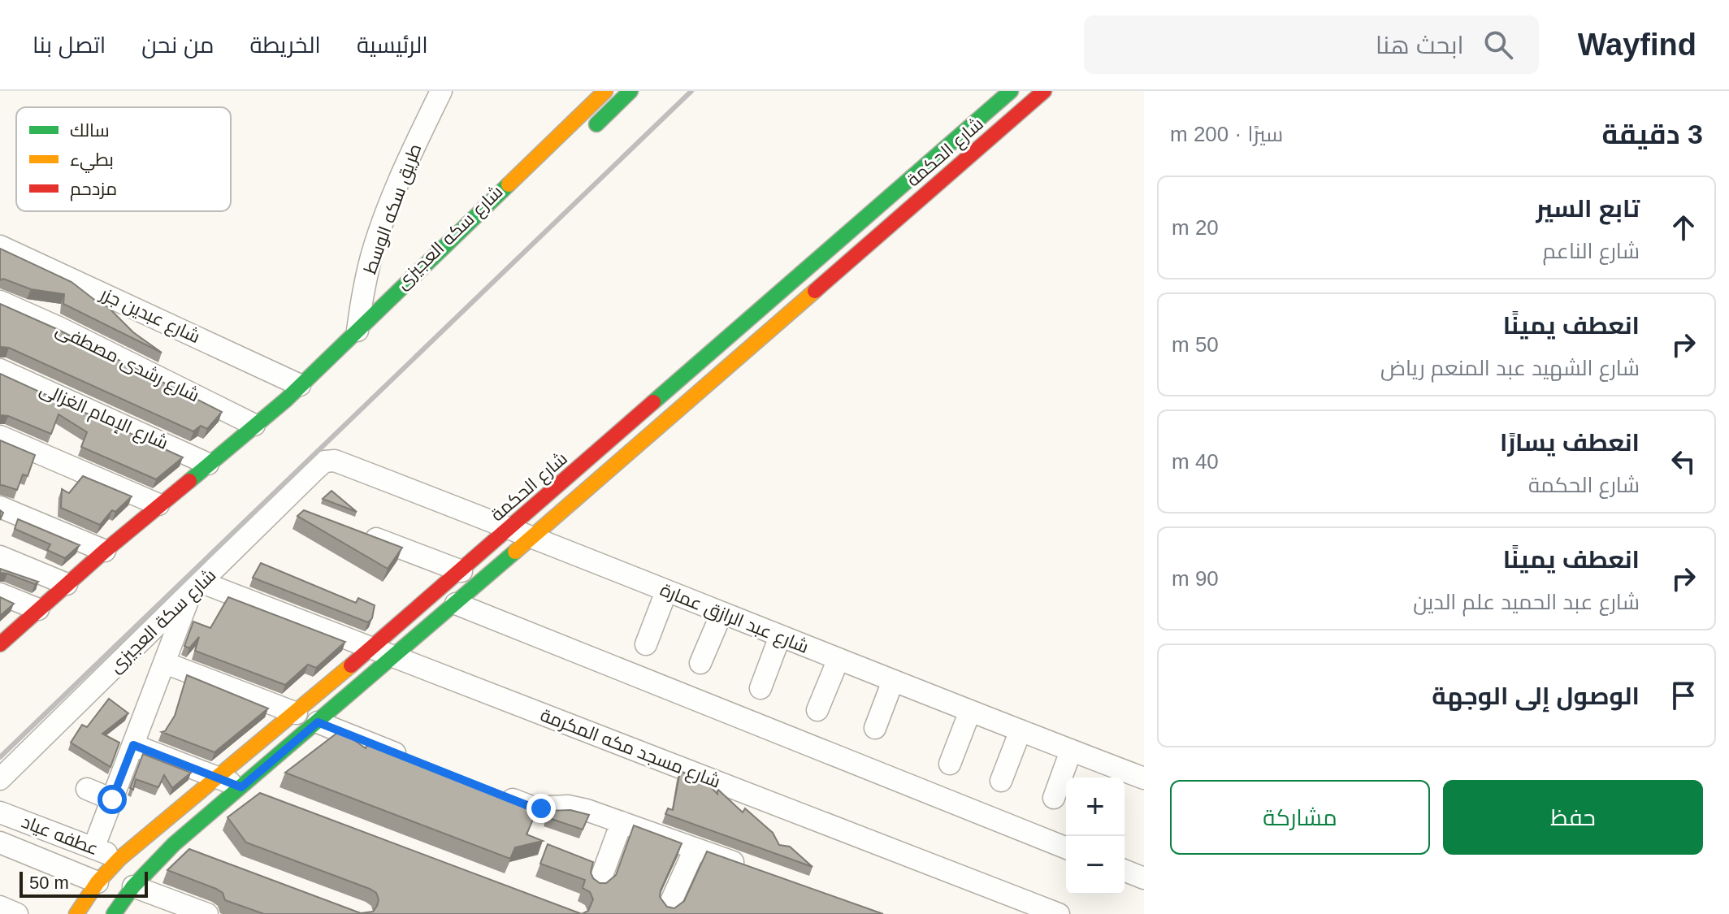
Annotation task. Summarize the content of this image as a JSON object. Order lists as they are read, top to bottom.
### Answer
{
  "streets": {
    "street": [
      "شارع الحكمة",
      "طريق سكه الوسط",
      "شارع سكه العجيزى",
      "شارع عبدين جزر",
      "شارع رشدى مصطفى",
      "شارع الإمام الغزالى",
      "شارع عبد الرازق عمارة",
      "شارع سكة العجيزى",
      "شارع مسجد مكه المكرمة",
      "عطفه عياد"
    ]
  },
  "crossings": [
    ["شارع الحكمة", "شارع عبد الرازق عمارة"],
    ["شارع الحكمة", "شارع مسجد مكه المكرمة"],
    ["شارع الحكمة", "عطفه عياد"],
    ["طريق سكه الوسط", "شارع سكه العجيزى"],
    ["شارع سكه العجيزى", "شارع عبدين جزر"],
    ["شارع سكه العجيزى", "شارع رشدى مصطفى"],
    ["شارع سكه العجيزى", "شارع الإمام الغزالى"],
    ["شارع عبد الرازق عمارة", "شارع سكة العجيزى"],
    ["شارع سكة العجيزى", "شارع مسجد مكه المكرمة"]
  ],
  "legend": ["سالك", "بطيء", "مزدحم"],
  "scale_bar": "50 m",
  "page": {
    "header": "Wayfind",
    "search": "ابحث هنا",
    "nav": [
      "الرئيسية",
      "الخريطة",
      "من نحن",
      "اتصل بنا"
    ],
    "heading": ["3 دقيقة", "سيرًا · 200 m"],
    "list": [
      ["تابع السير", "شارع الناعم", "20 m"],
      ["انعطف يمينًا", "شارع الشهيد عبد المنعم رياض", "50 m"],
      ["انعطف يسارًا", "شارع الحكمة", "40 m"],
      ["انعطف يمينًا", "شارع عبد الحميد علم الدين", "90 m"],
      "الوصول إلى الوجهة"
    ],
    "buttons": ["حفظ", "مشاركة"],
    "map_buttons": ["+", "−"],
    "scale": "50 m"
  }
}
